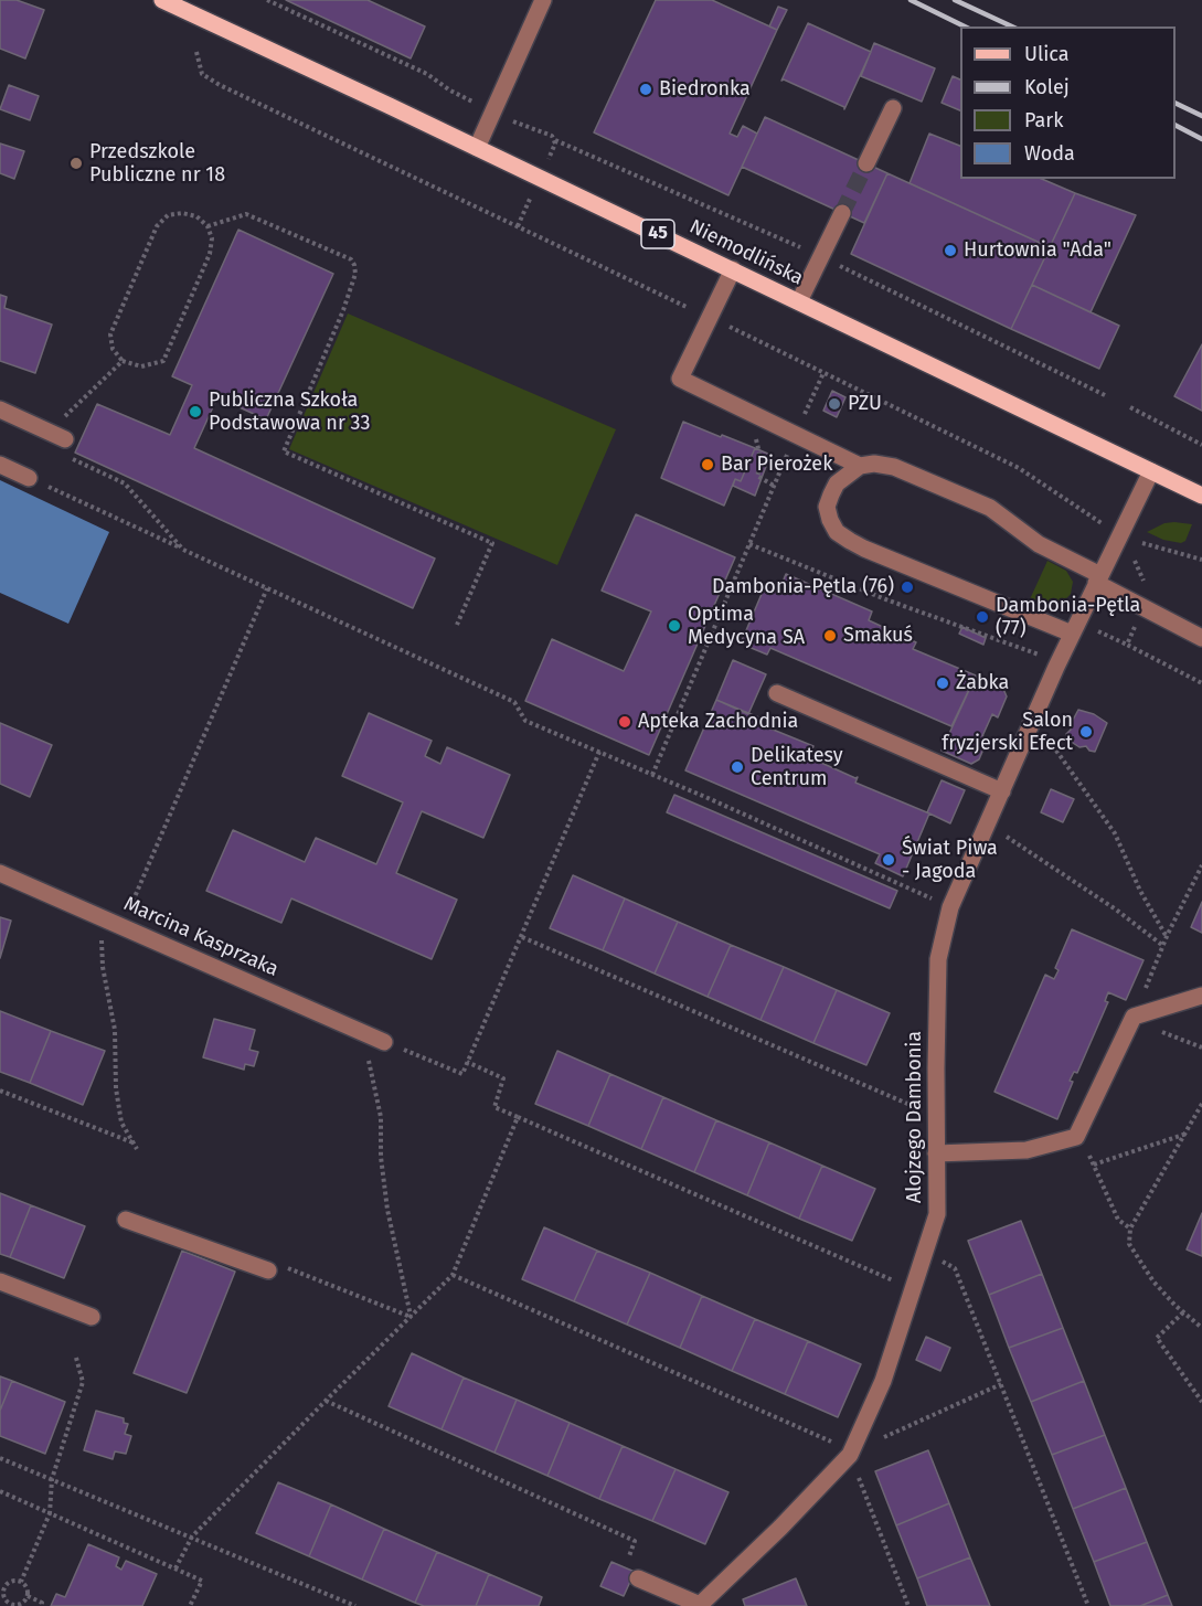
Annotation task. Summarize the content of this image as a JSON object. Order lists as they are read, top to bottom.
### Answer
{
  "streets": {
    "main road": ["45", "Niemodlińska"],
    "street": ["Marcina Kasprzaka", "Alojzego Dambonia"]
  },
  "crossings": [
    ["Niemodlińska", "Alojzego Dambonia"]
  ],
  "places": [
    "Biedronka",
    "Przedszkole Publiczne nr 18",
    "Hurtownia \"Ada\"",
    "PZU",
    "Publiczna Szkoła Podstawowa nr 33",
    "Bar Pierożek",
    "Dambonia-Pętla (76)",
    "Dambonia-Pętla (77)",
    "Optima Medycyna SA",
    "Smakuś",
    "Żabka",
    "Apteka Zachodnia",
    "Salon fryzjerski Efect",
    "Delikatesy Centrum",
    "Świat Piwa - Jagoda"
  ],
  "legend": [
    "Ulica",
    "Kolej",
    "Park",
    "Woda"
  ]
}
